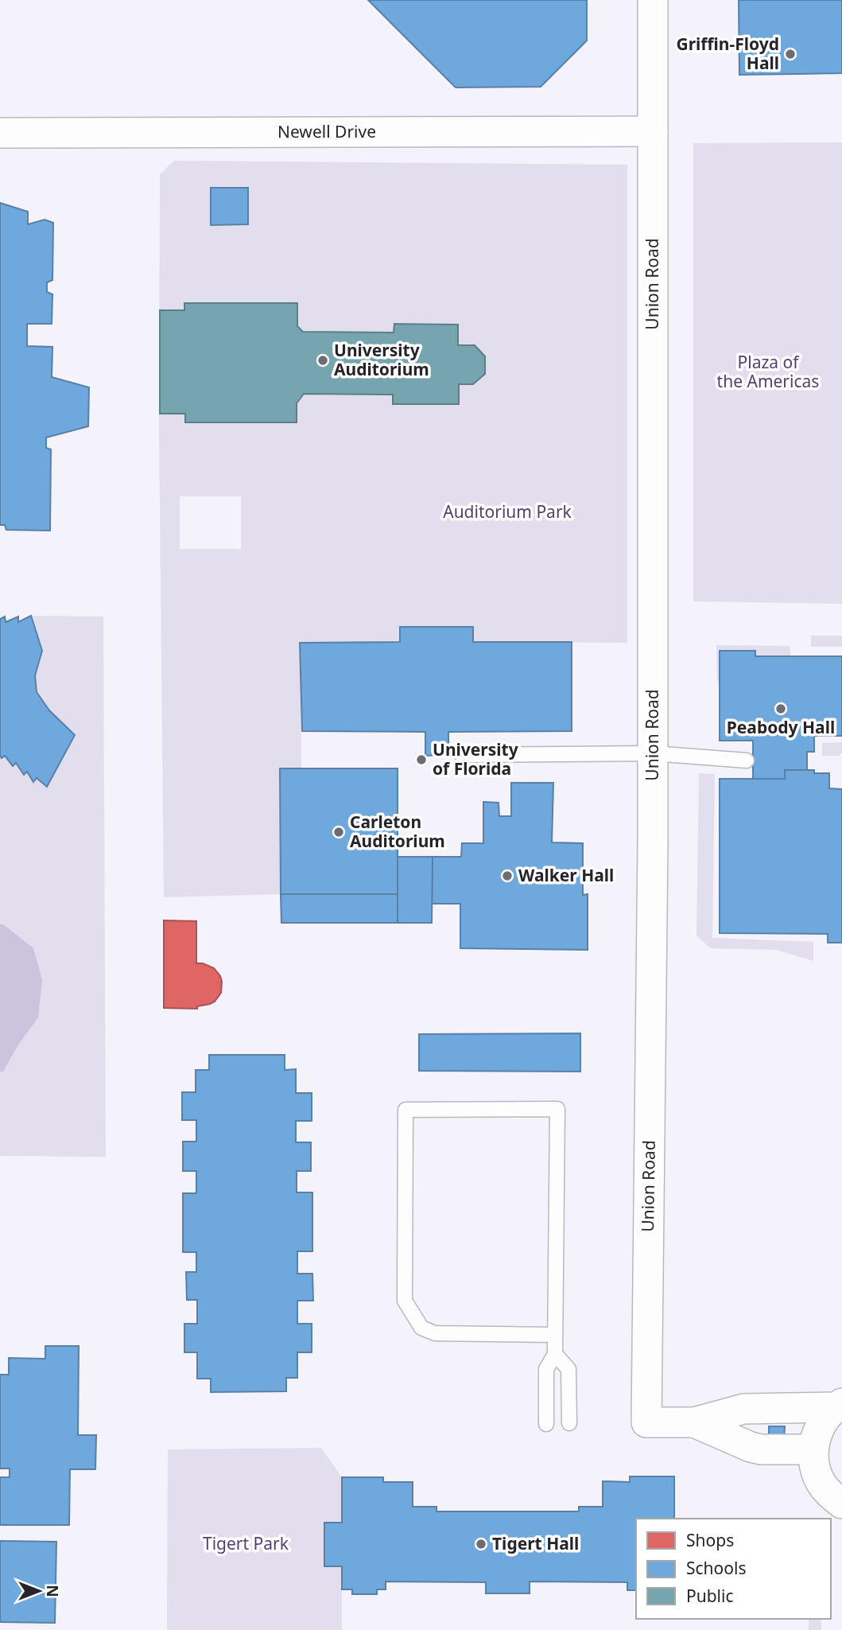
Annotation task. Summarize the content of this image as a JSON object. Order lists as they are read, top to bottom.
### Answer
{
  "streets": {
    "street": ["Newell Drive", "Union Road"]
  },
  "crossings": [
    ["Newell Drive", "Union Road"]
  ],
  "parks": ["Plaza of the Americas", "Auditorium Park", "Tigert Park"],
  "places": [
    "Griffin-Floyd Hall",
    "University Auditorium",
    "Peabody Hall",
    "University of Florida",
    "Carleton Auditorium",
    "Walker Hall",
    "Tigert Hall"
  ],
  "legend": ["Shops", "Schools", "Public"],
  "north": "right"
}
